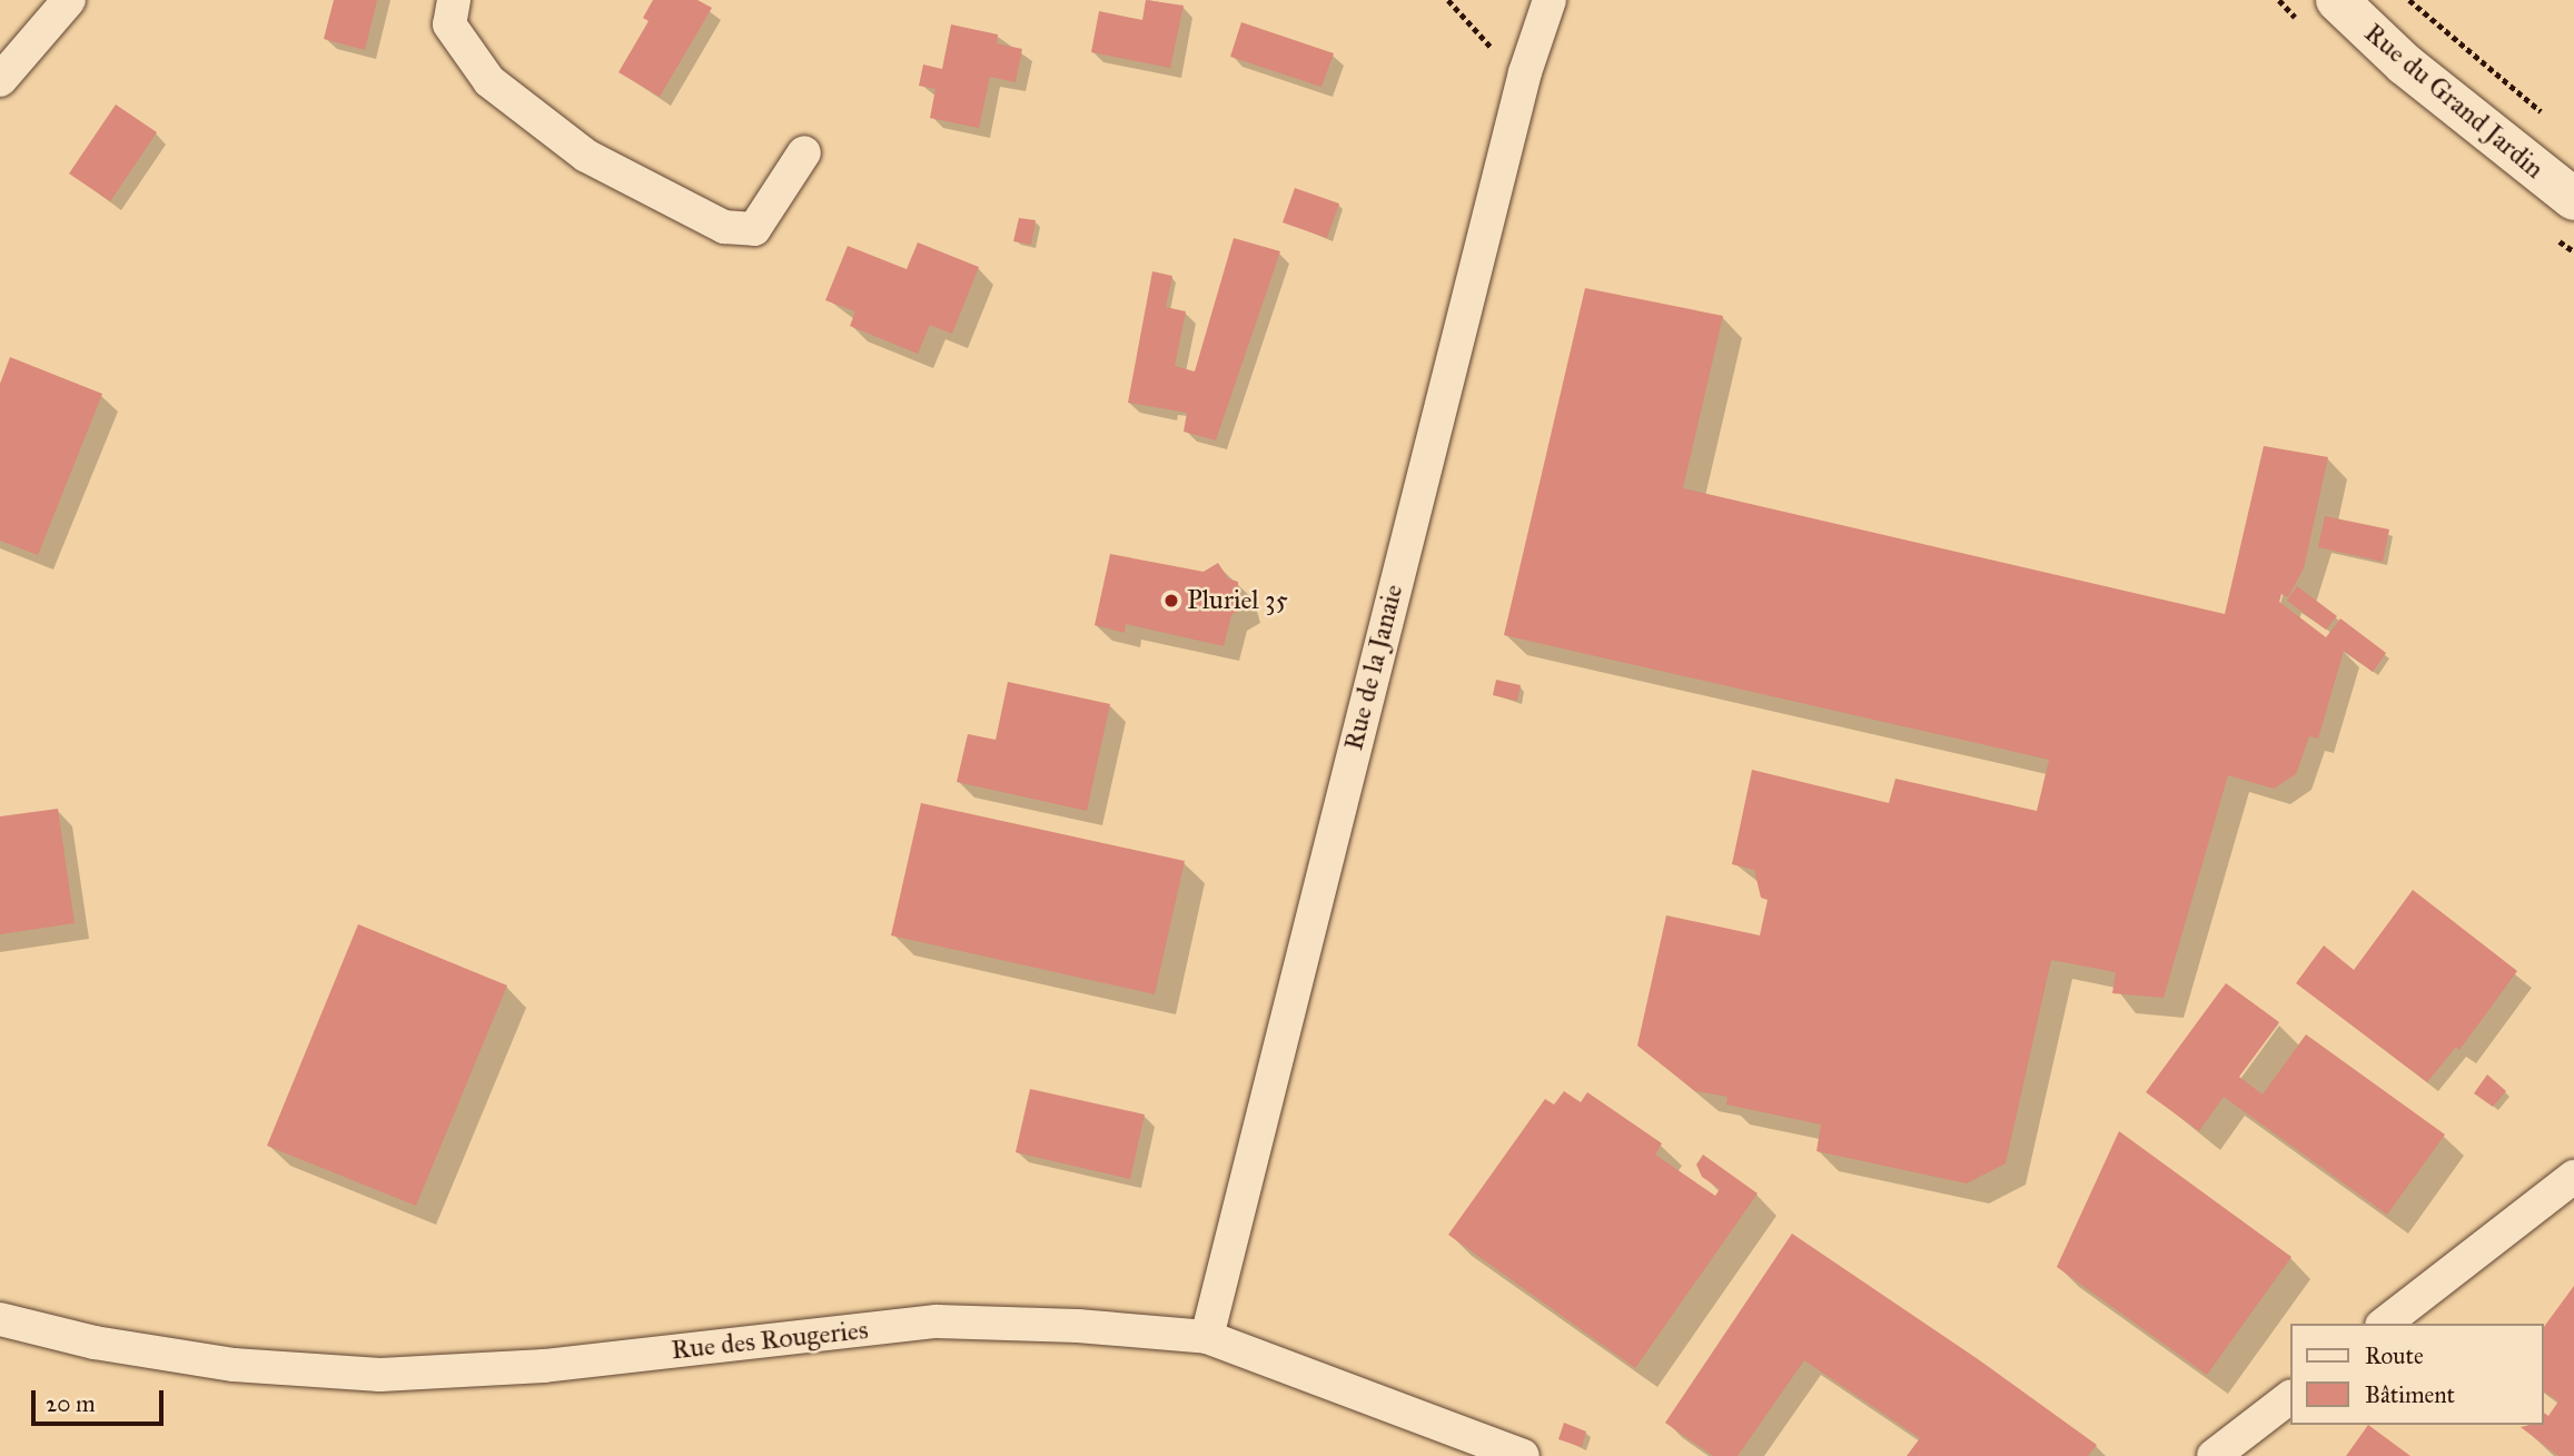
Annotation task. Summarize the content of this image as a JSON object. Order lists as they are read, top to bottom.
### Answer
{
  "streets": {
    "street": ["Rue du Grand Jardin", "Rue de la Janaie", "Rue des Rougeries"]
  },
  "crossings": [
    ["Rue de la Janaie", "Rue des Rougeries"]
  ],
  "places": ["Pluriel 35"],
  "legend": ["Route", "Bâtiment"],
  "scale_bar": "20 m"
}
